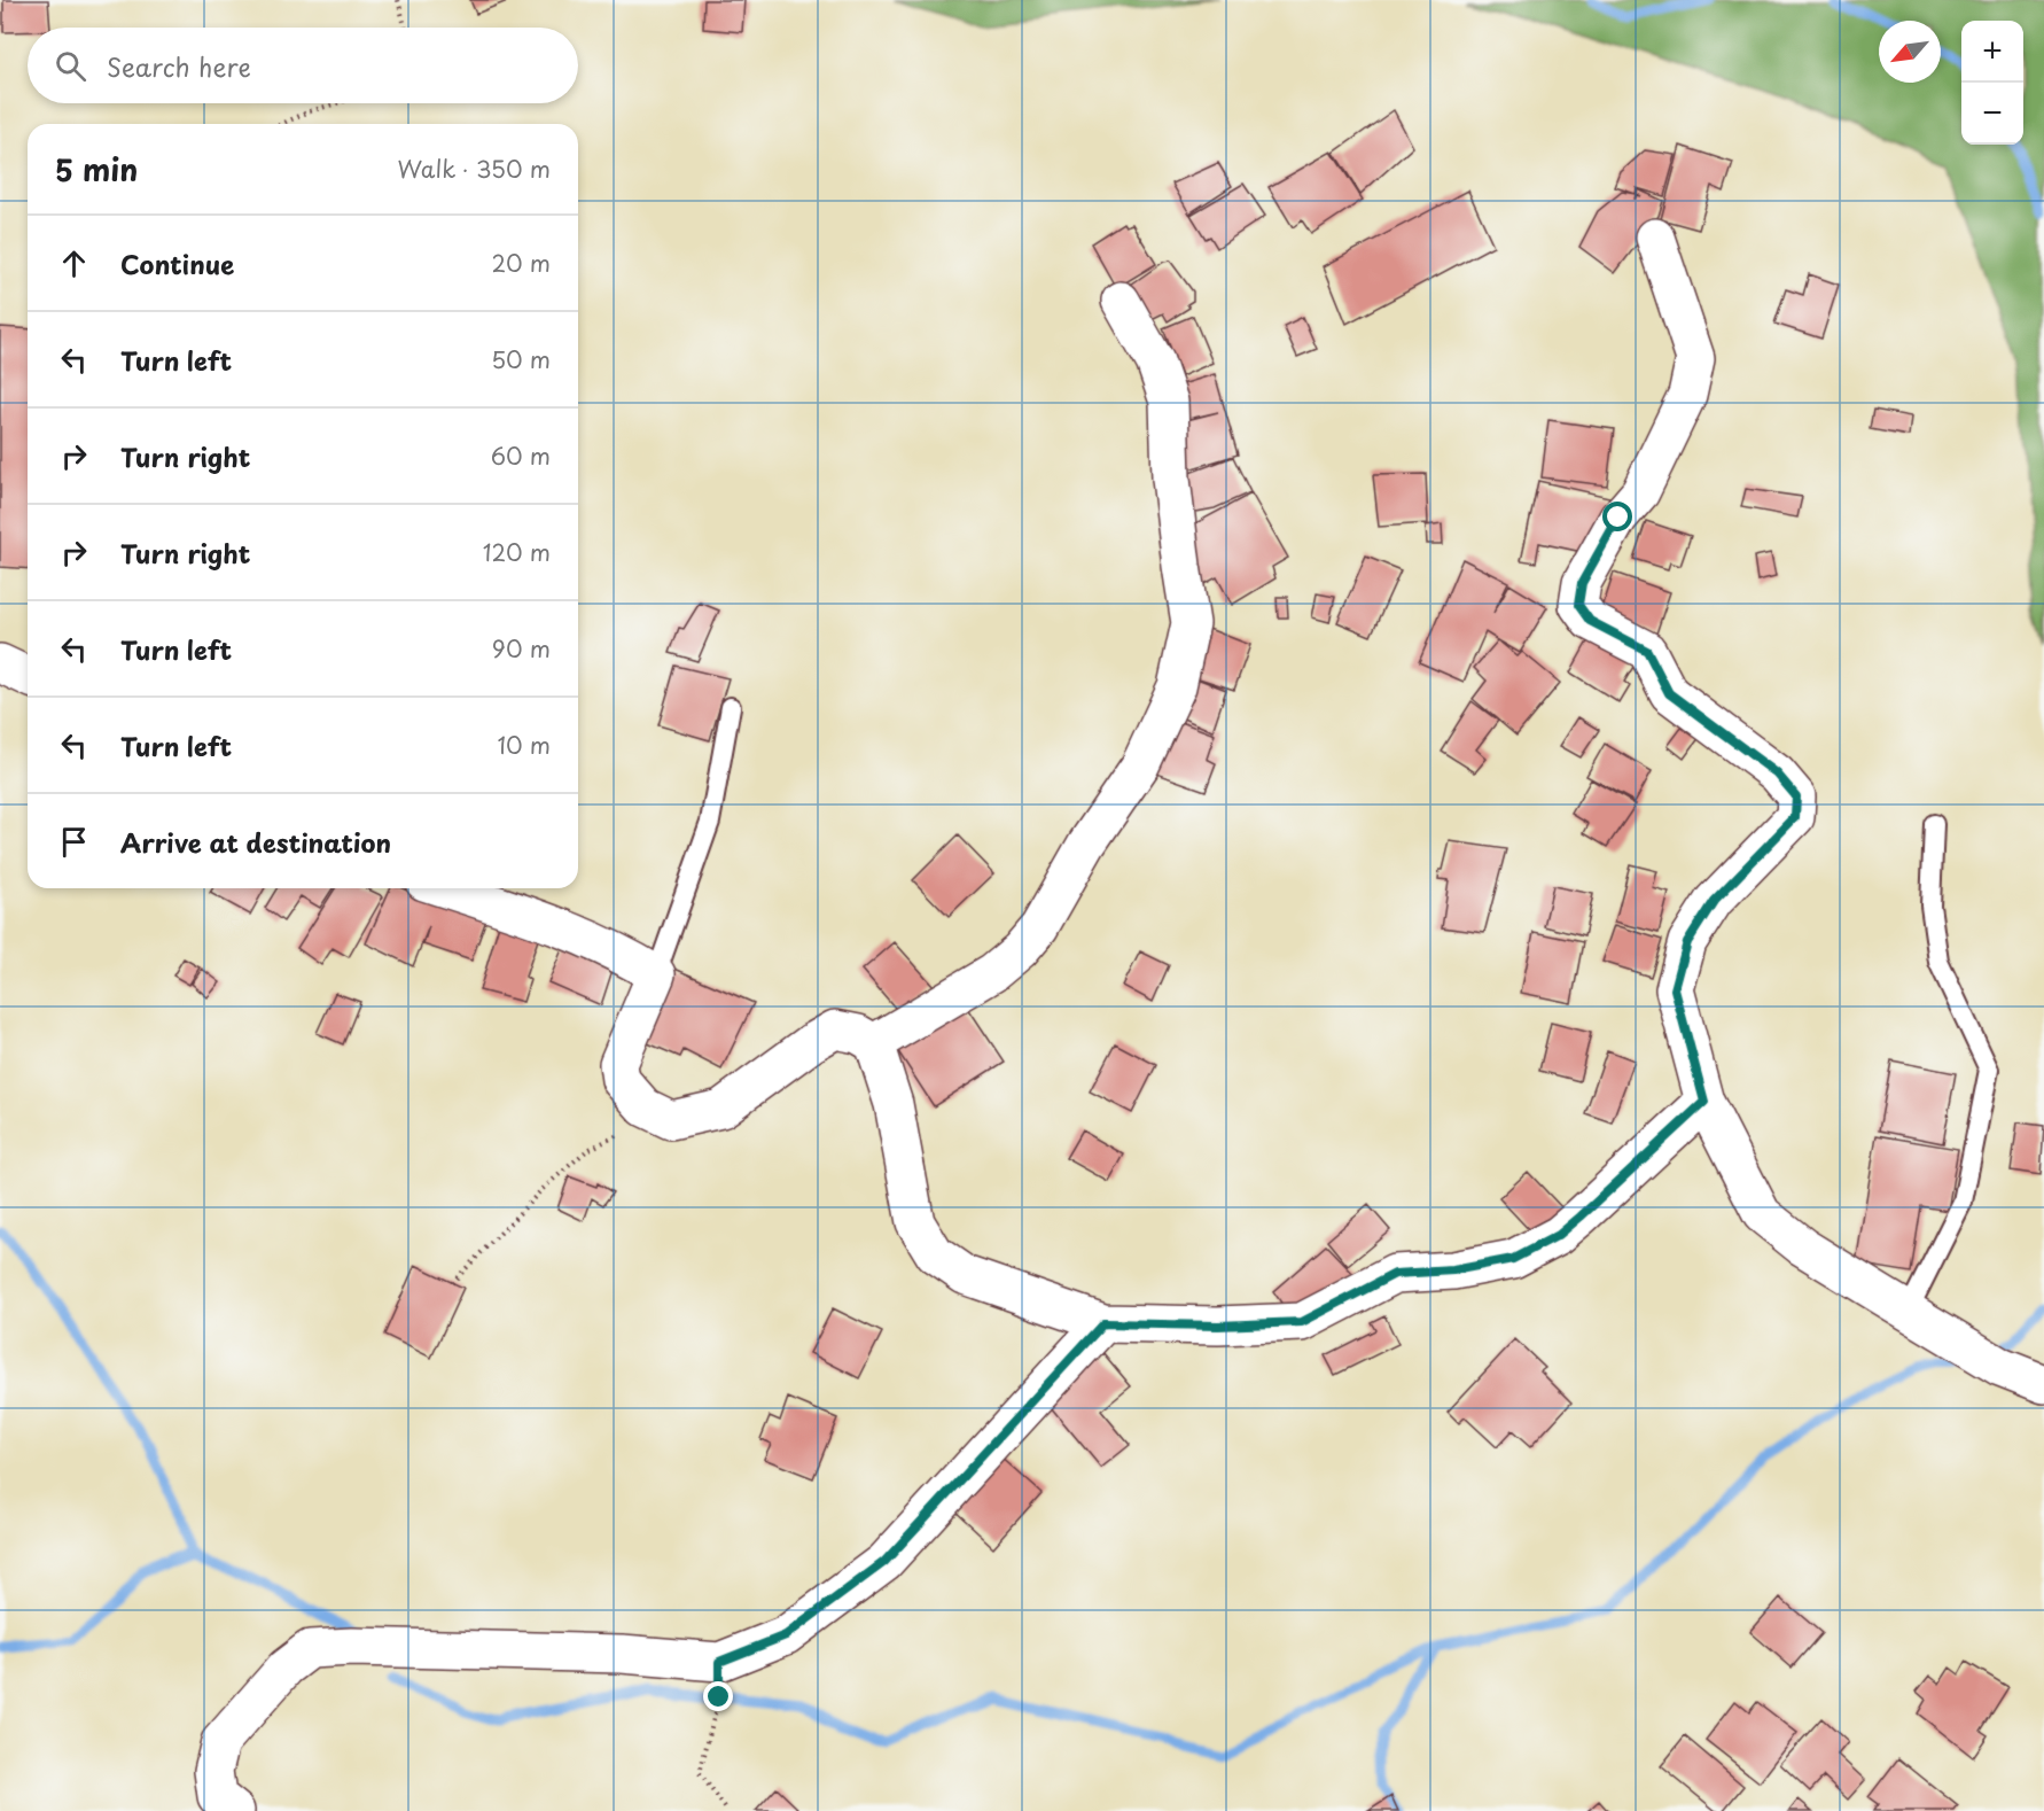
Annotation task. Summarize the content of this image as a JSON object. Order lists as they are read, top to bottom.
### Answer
{
  "north": "bottom left",
  "page": {
    "map_buttons": ["+", "−"],
    "search": "Search here",
    "heading": ["5 min", "Walk · 350 m"],
    "list": [
      ["Continue", "20 m"],
      ["Turn left", "50 m"],
      ["Turn right", "60 m"],
      ["Turn right", "120 m"],
      ["Turn left", "90 m"],
      ["Turn left", "10 m"],
      "Arrive at destination"
    ]
  }
}
